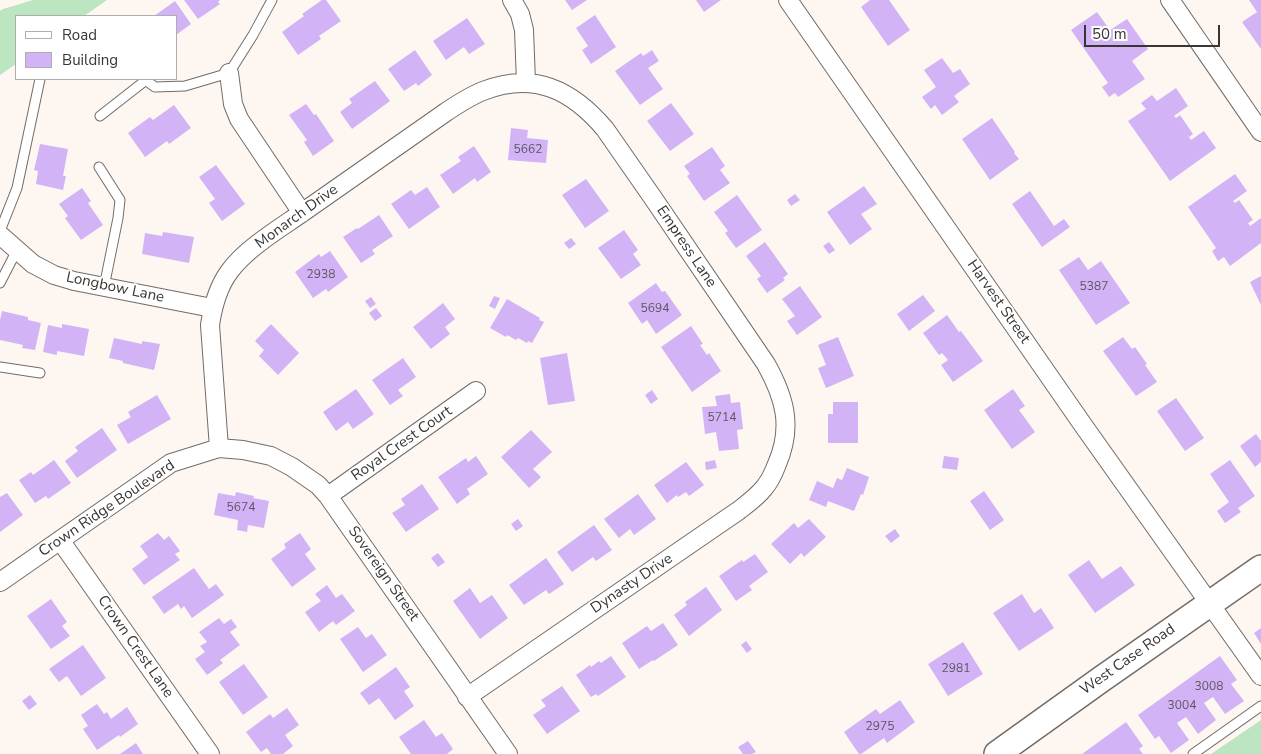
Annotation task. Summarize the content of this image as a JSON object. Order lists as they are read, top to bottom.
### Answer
{
  "streets": {
    "main road": ["West Case Road"],
    "street": [
      "Monarch Drive",
      "Empress Lane",
      "Longbow Lane",
      "Harvest Street",
      "Royal Crest Court",
      "Crown Ridge Boulevard",
      "Sovereign Street",
      "Dynasty Drive",
      "Crown Crest Lane"
    ]
  },
  "crossings": [
    ["Monarch Drive", "Empress Lane"],
    ["Monarch Drive", "Longbow Lane"],
    ["Monarch Drive", "Crown Ridge Boulevard"],
    ["Monarch Drive", "Sovereign Street"],
    ["Empress Lane", "Dynasty Drive"],
    ["Harvest Street", "West Case Road"],
    ["Royal Crest Court", "Sovereign Street"],
    ["Crown Ridge Boulevard", "Sovereign Street"],
    ["Crown Ridge Boulevard", "Crown Crest Lane"],
    ["Sovereign Street", "Dynasty Drive"]
  ],
  "house_numbers": [
    "5662",
    "2938",
    "5387",
    "5694",
    "5714",
    "5674",
    "2981",
    "3008",
    "3004",
    "2975"
  ],
  "legend": ["Road", "Building"],
  "scale_bar": "50 m"
}
